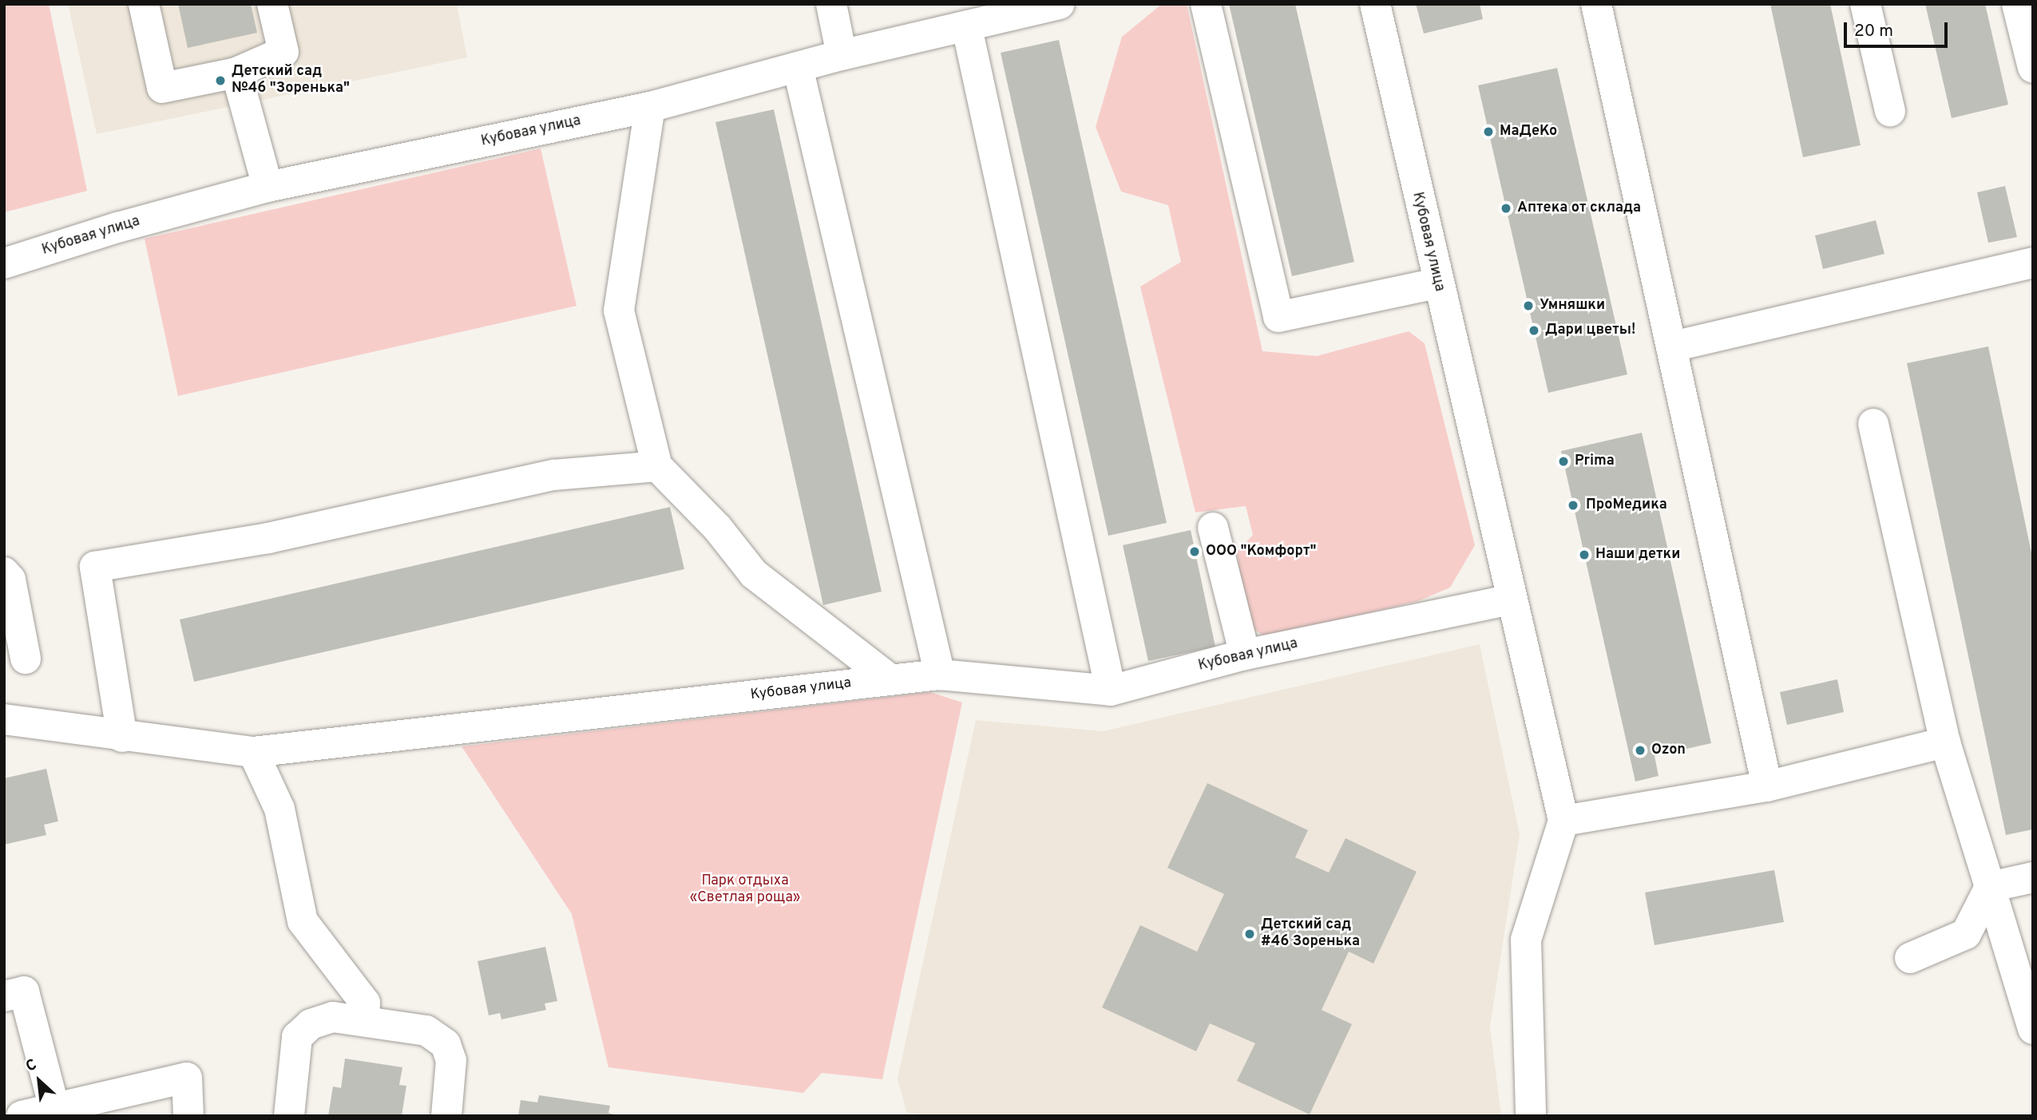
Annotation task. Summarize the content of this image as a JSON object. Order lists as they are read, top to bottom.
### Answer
{
  "streets": {
    "street": ["Кубовая улица"]
  },
  "parks": ["Парк отдыха «Светлая роща»"],
  "places": [
    "Детский сад №46 \"Зоренька\"",
    "МаДеКо",
    "Аптека от склада",
    "Умняшки",
    "Дари цветы!",
    "Prima",
    "ПроМедика",
    "ООО \"Комфорт\"",
    "Наши детки",
    "Ozon",
    "Детский сад #46 Зоренька"
  ],
  "scale_bar": "20 m",
  "north": "top left"
}
